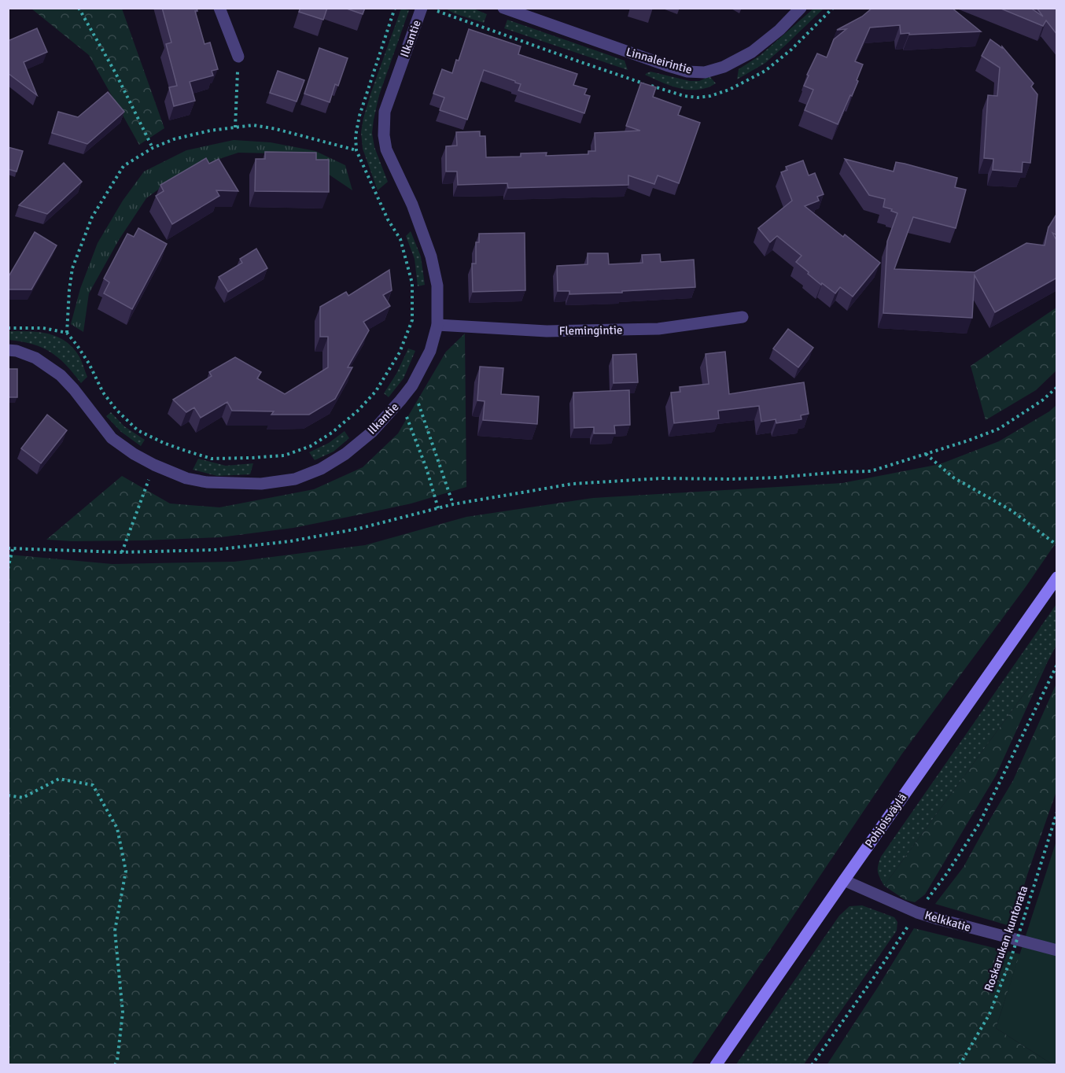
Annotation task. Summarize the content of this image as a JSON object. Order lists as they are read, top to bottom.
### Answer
{
  "streets": {
    "main road": ["Pohjoisväylä"],
    "street": [
      "Ilkantie",
      "Linnaleirintie",
      "Flemingintie",
      "Kelkkatie"
    ],
    "path": ["Roskarukan kuntorata"]
  },
  "crossings": [
    ["Ilkantie", "Flemingintie"],
    ["Pohjoisväylä", "Kelkkatie"]
  ]
}
